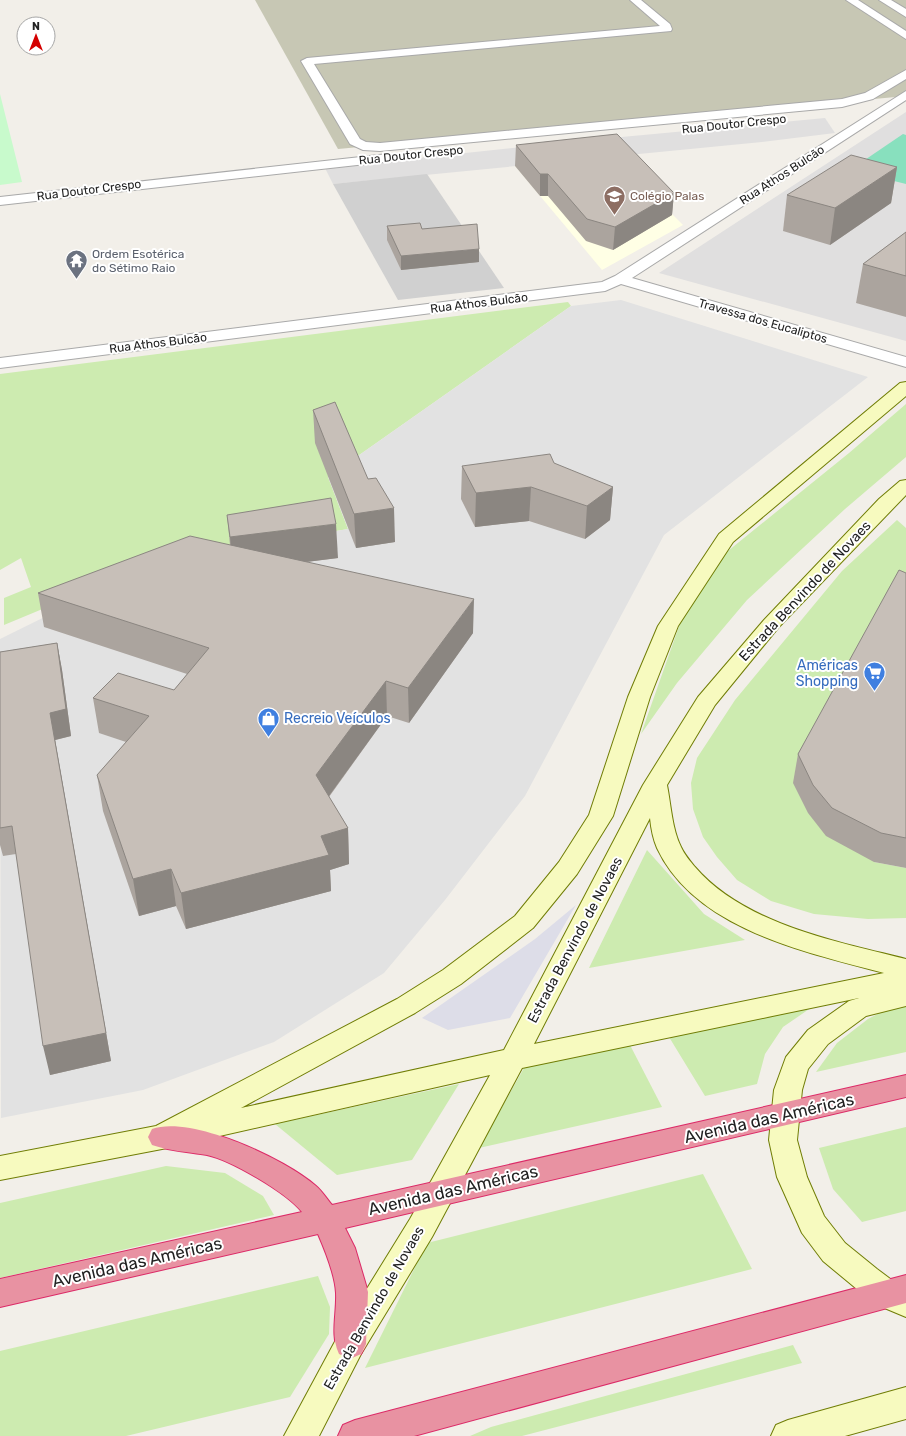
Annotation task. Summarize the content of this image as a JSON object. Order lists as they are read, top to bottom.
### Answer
{
  "streets": {
    "highway": ["Avenida das Américas"],
    "street": [
      "Rua Doutor Crespo",
      "Rua Athos Bulcão",
      "Travessa dos Eucaliptos",
      "Estrada Benvindo de Novaes"
    ]
  },
  "crossings": [
    ["Rua Doutor Crespo", "Rua Athos Bulcão"],
    ["Rua Athos Bulcão", "Travessa dos Eucaliptos"],
    ["Estrada Benvindo de Novaes", "Avenida das Américas"]
  ],
  "places": {
    "school or university": ["Colégio Palas"],
    "temple": ["Ordem Esotérica do Sétimo Raio"],
    "supermarket": ["Américas Shopping"],
    "shop": ["Recreio Veículos"]
  },
  "north": "top"
}
